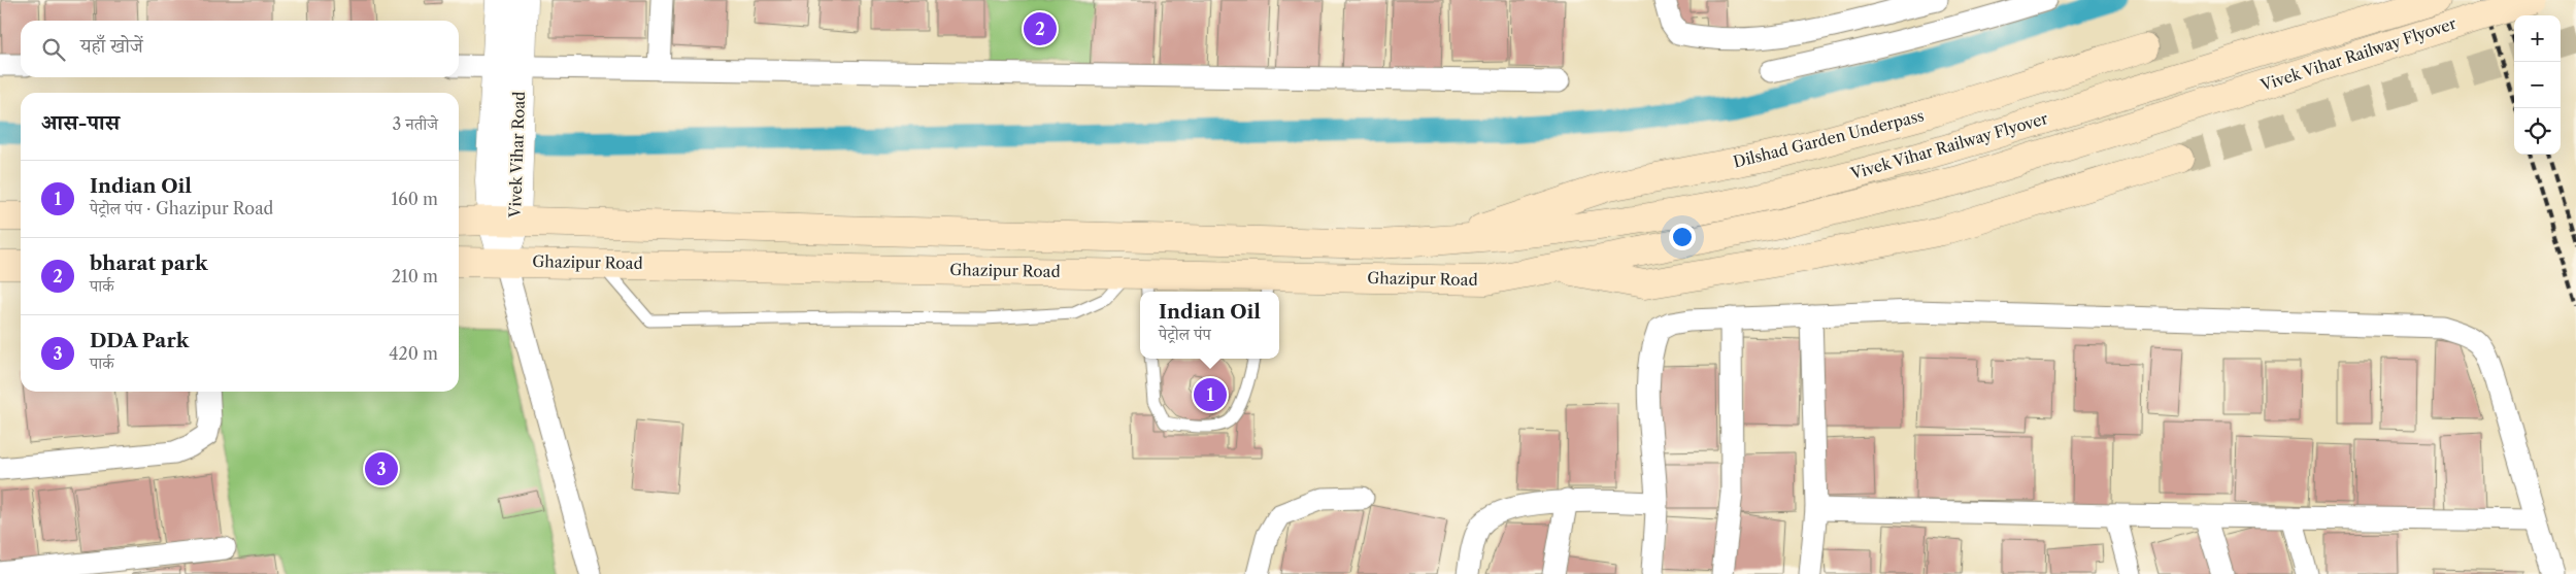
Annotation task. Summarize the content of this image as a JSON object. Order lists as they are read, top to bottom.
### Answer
{
  "streets": {
    "main road": ["Vivek Vihar Railway Flyover", "Dilshad Garden Underpass", "Ghazipur Road"],
    "street": ["Vivek Vihar Road"]
  },
  "crossings": [
    ["Vivek Vihar Railway Flyover", "Dilshad Garden Underpass"],
    ["Vivek Vihar Railway Flyover", "Ghazipur Road"],
    ["Vivek Vihar Road", "Ghazipur Road"]
  ],
  "page": {
    "pins": ["2", "1", "3"],
    "map_buttons": ["+", "−"],
    "search": "यहाँ खोजें",
    "heading": ["आस-पास", "3 नतीजे"],
    "list": [
      {
        "mark": "1",
        "name": "Indian Oil",
        "note": "पेट्रोल पंप · Ghazipur Road",
        "value": "160 m"
      },
      {
        "mark": "2",
        "name": "bharat park",
        "note": "पार्क",
        "value": "210 m"
      },
      {
        "mark": "3",
        "name": "DDA Park",
        "note": "पार्क",
        "value": "420 m"
      }
    ],
    "popup": ["Indian Oil", "पेट्रोल पंप"]
  }
}
